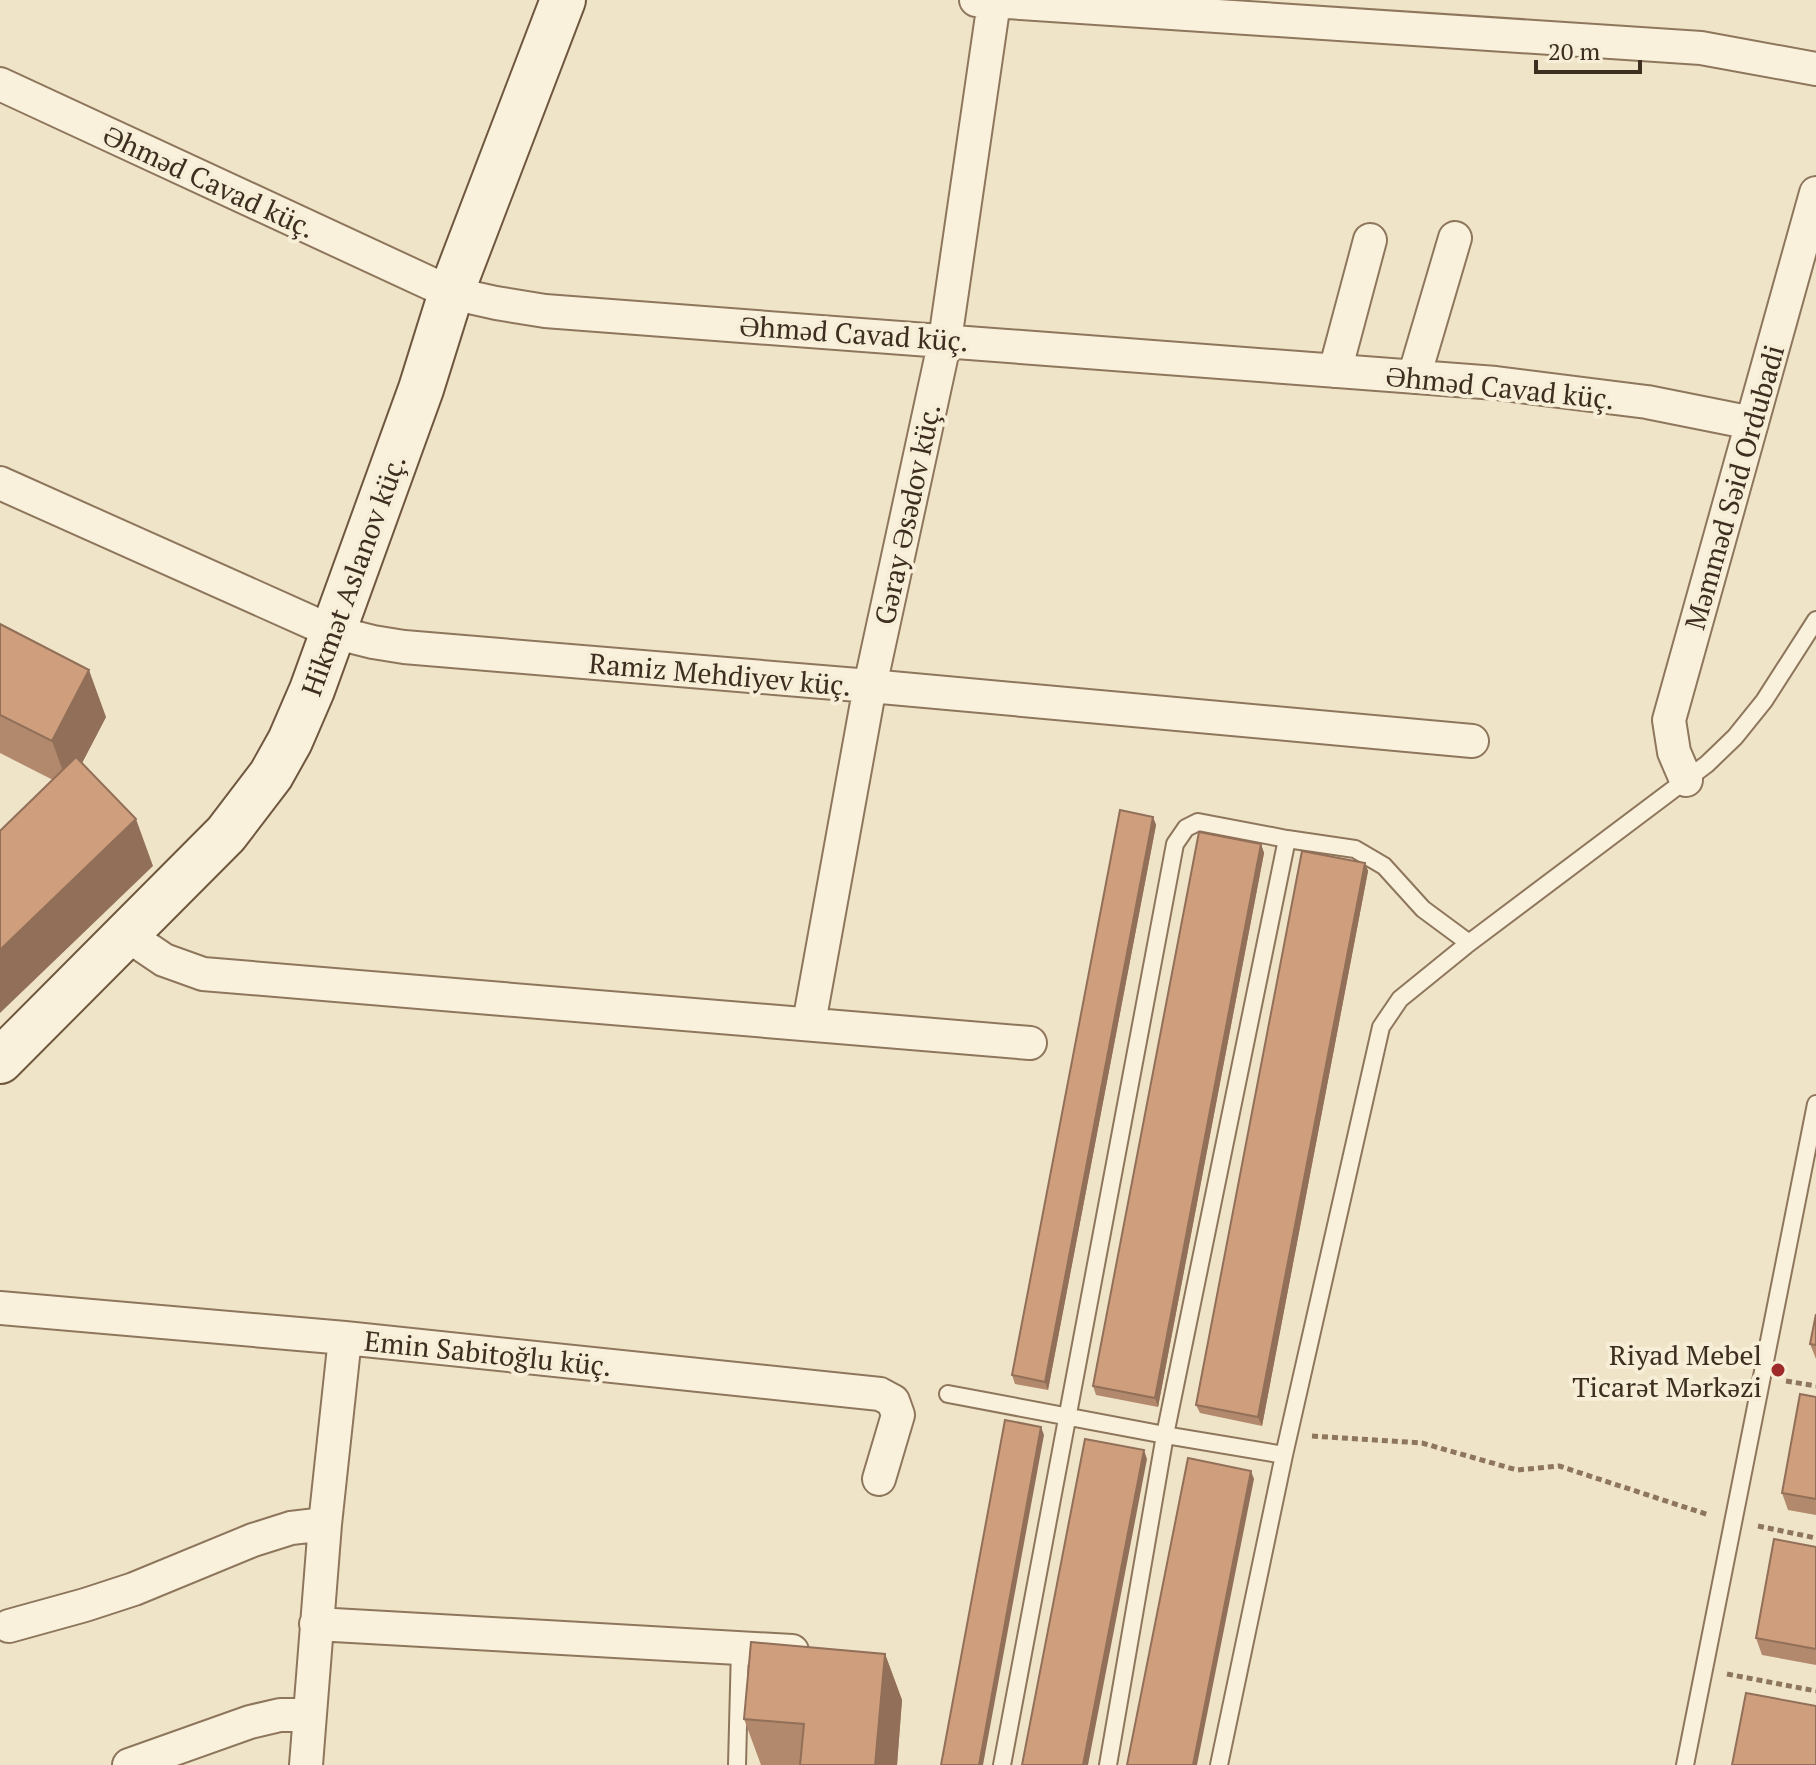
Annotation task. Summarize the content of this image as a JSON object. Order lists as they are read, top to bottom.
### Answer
{
  "streets": {
    "street": [
      "Əhməd Cavad küç.",
      "Məmməd Səid Ordubadi",
      "Gəray Əsədov küç.",
      "Hikmət Aslanov küç.",
      "Ramiz Mehdiyev küç.",
      "Emin Sabitoğlu küç."
    ]
  },
  "crossings": [
    ["Əhməd Cavad küç.", "Məmməd Səid Ordubadi"],
    ["Əhməd Cavad küç.", "Gəray Əsədov küç."],
    ["Əhməd Cavad küç.", "Hikmət Aslanov küç."],
    ["Gəray Əsədov küç.", "Ramiz Mehdiyev küç."],
    ["Hikmət Aslanov küç.", "Ramiz Mehdiyev küç."]
  ],
  "places": ["Riyad Mebel Ticarət Mərkəzi"],
  "scale_bar": "20 m"
}
